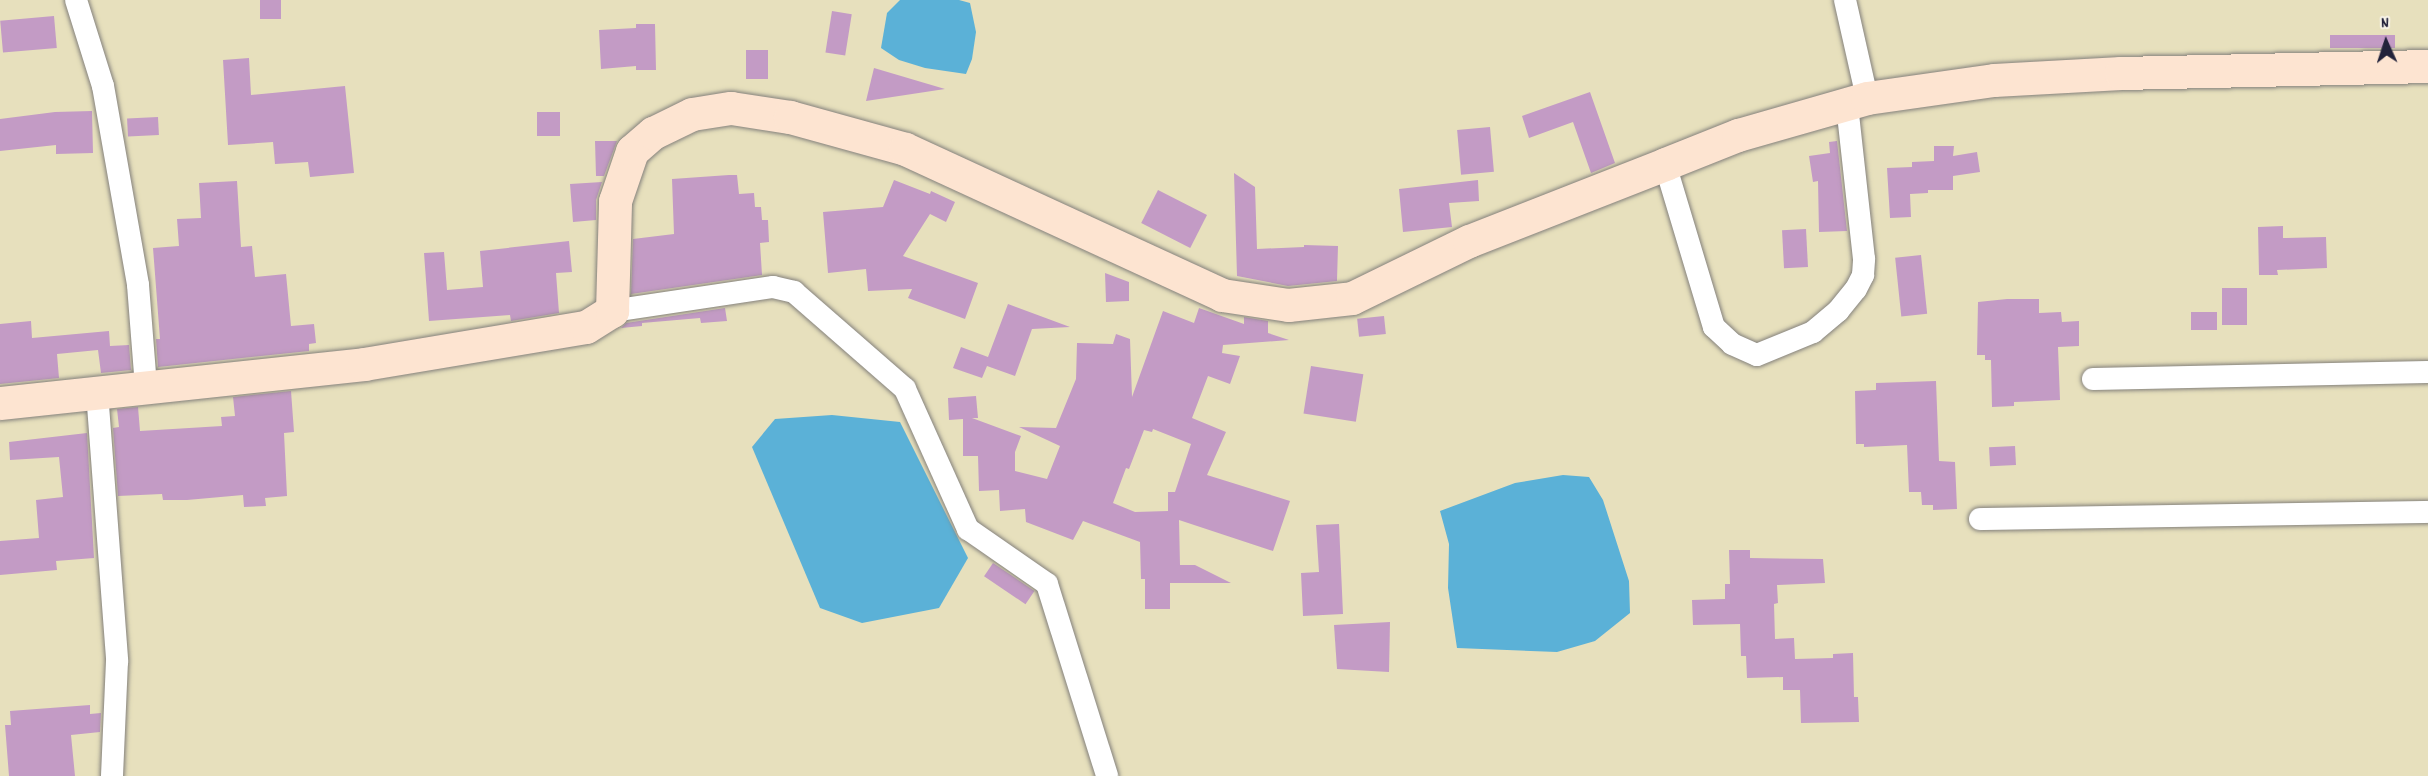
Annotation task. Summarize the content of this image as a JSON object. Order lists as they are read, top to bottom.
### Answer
{
  "north": "top"
}
